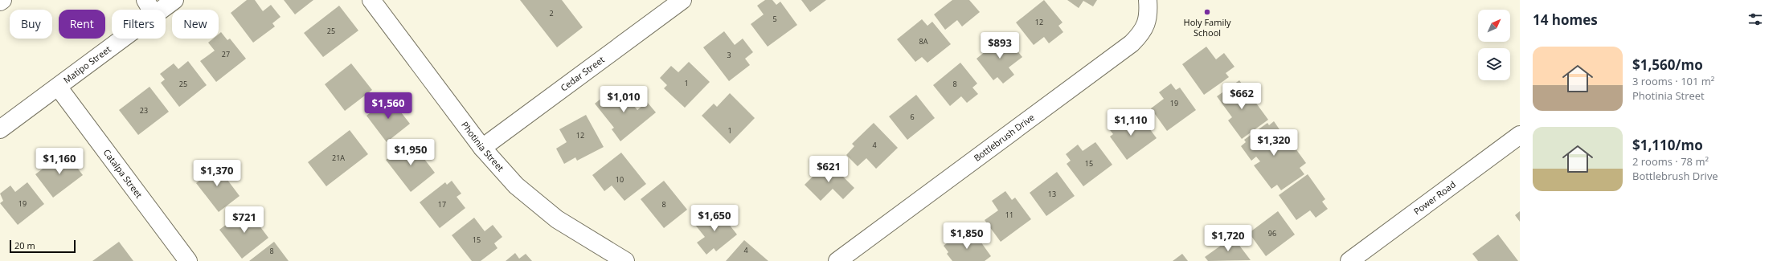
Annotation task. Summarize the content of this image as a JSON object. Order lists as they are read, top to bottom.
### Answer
{
  "streets": {
    "street": [
      "Matipo Street",
      "Cedar Street",
      "Bottlebrush Drive",
      "Photinia Street",
      "Catalpa Street",
      "Power Road"
    ]
  },
  "crossings": [
    ["Matipo Street", "Catalpa Street"],
    ["Cedar Street", "Photinia Street"]
  ],
  "places": ["Holy Family School"],
  "house_numbers": [
    "2",
    "5",
    "12",
    "25",
    "8A",
    "27",
    "3",
    "1",
    "25",
    "8",
    "19",
    "23",
    "6",
    "1",
    "12",
    "4",
    "21A",
    "15",
    "10",
    "13",
    "19",
    "17",
    "8",
    "11",
    "96",
    "15",
    "4",
    "8"
  ],
  "scale_bar": "20 m",
  "north": "top right",
  "page": {
    "heading": "14 homes",
    "chip": [
      "Buy",
      "Rent",
      "Filters",
      "New"
    ],
    "price": [
      "$893",
      "$662",
      "$1,010",
      "$1,560",
      "$1,110",
      "$1,320",
      "$1,950",
      "$1,160",
      "$621",
      "$1,370",
      "$1,650",
      "$721",
      "$1,850",
      "$1,720"
    ],
    "list": [
      {
        "name": "$1,560/mo",
        "note": "3 rooms · 101 m² · Photinia Street"
      },
      {
        "name": "$1,110/mo",
        "note": "2 rooms · 78 m² · Bottlebrush Drive"
      }
    ],
    "scale": "20 m"
  }
}
